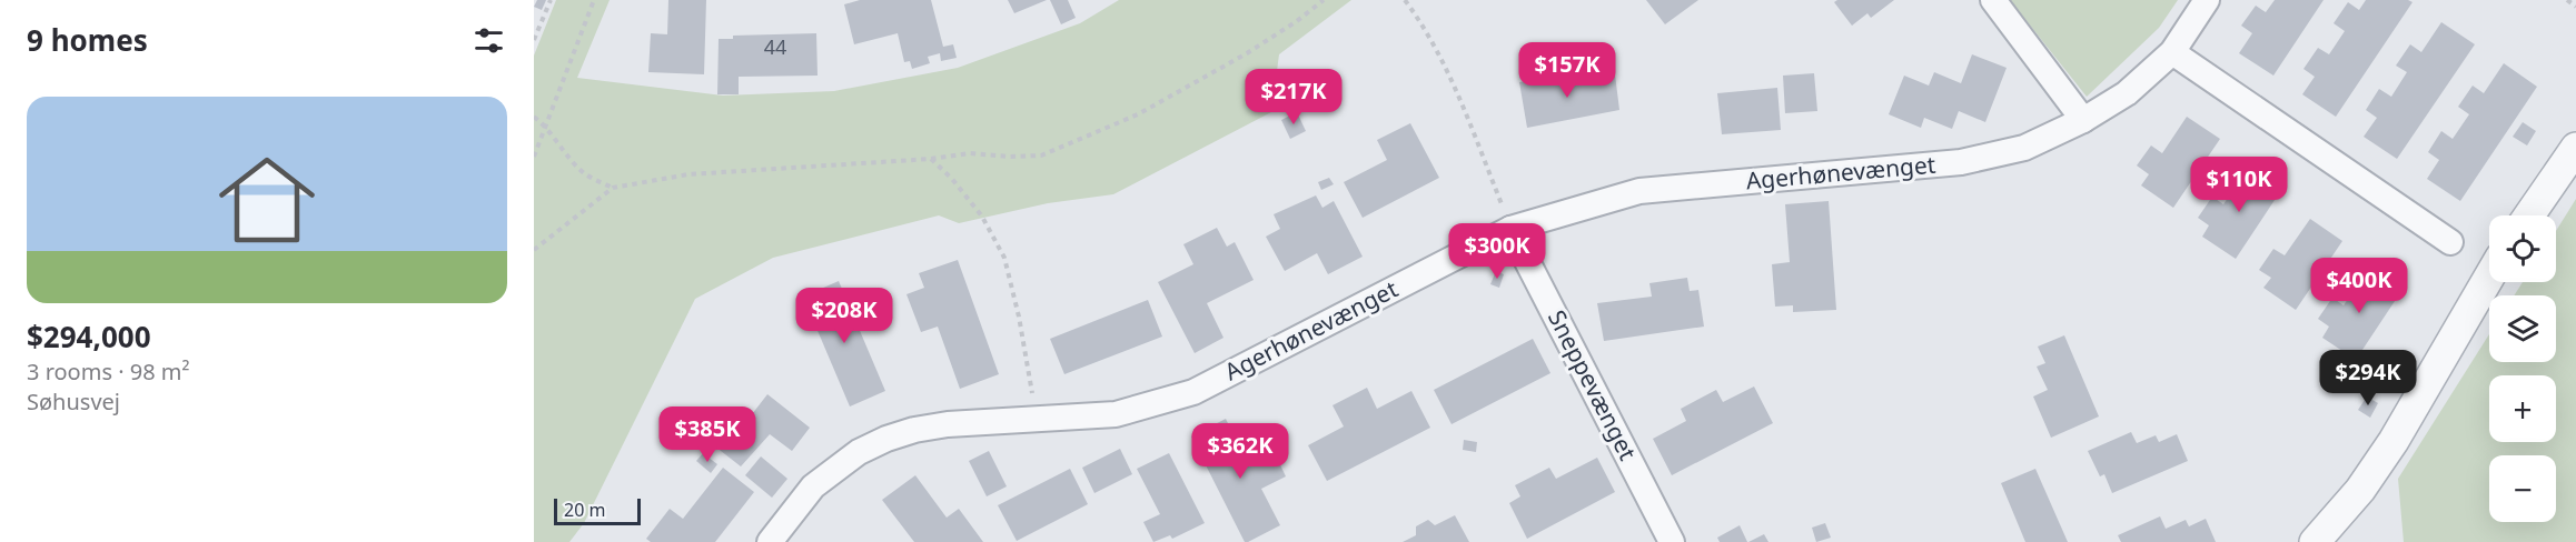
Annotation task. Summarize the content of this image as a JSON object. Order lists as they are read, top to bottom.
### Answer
{
  "streets": {
    "street": ["Agerhønevænget", "Sneppevænget"]
  },
  "crossings": [
    ["Agerhønevænget", "Sneppevænget"]
  ],
  "house_numbers": ["44"],
  "scale_bar": "20 m",
  "page": {
    "heading": "9 homes",
    "price": [
      "$157K",
      "$217K",
      "$110K",
      "$300K",
      "$400K",
      "$208K",
      "$294K",
      "$385K",
      "$362K"
    ],
    "list": [
      {
        "name": "$294,000",
        "note": "3 rooms · 98 m² · Søhusvej"
      }
    ],
    "map_buttons": ["+", "−"],
    "scale": "20 m"
  }
}
